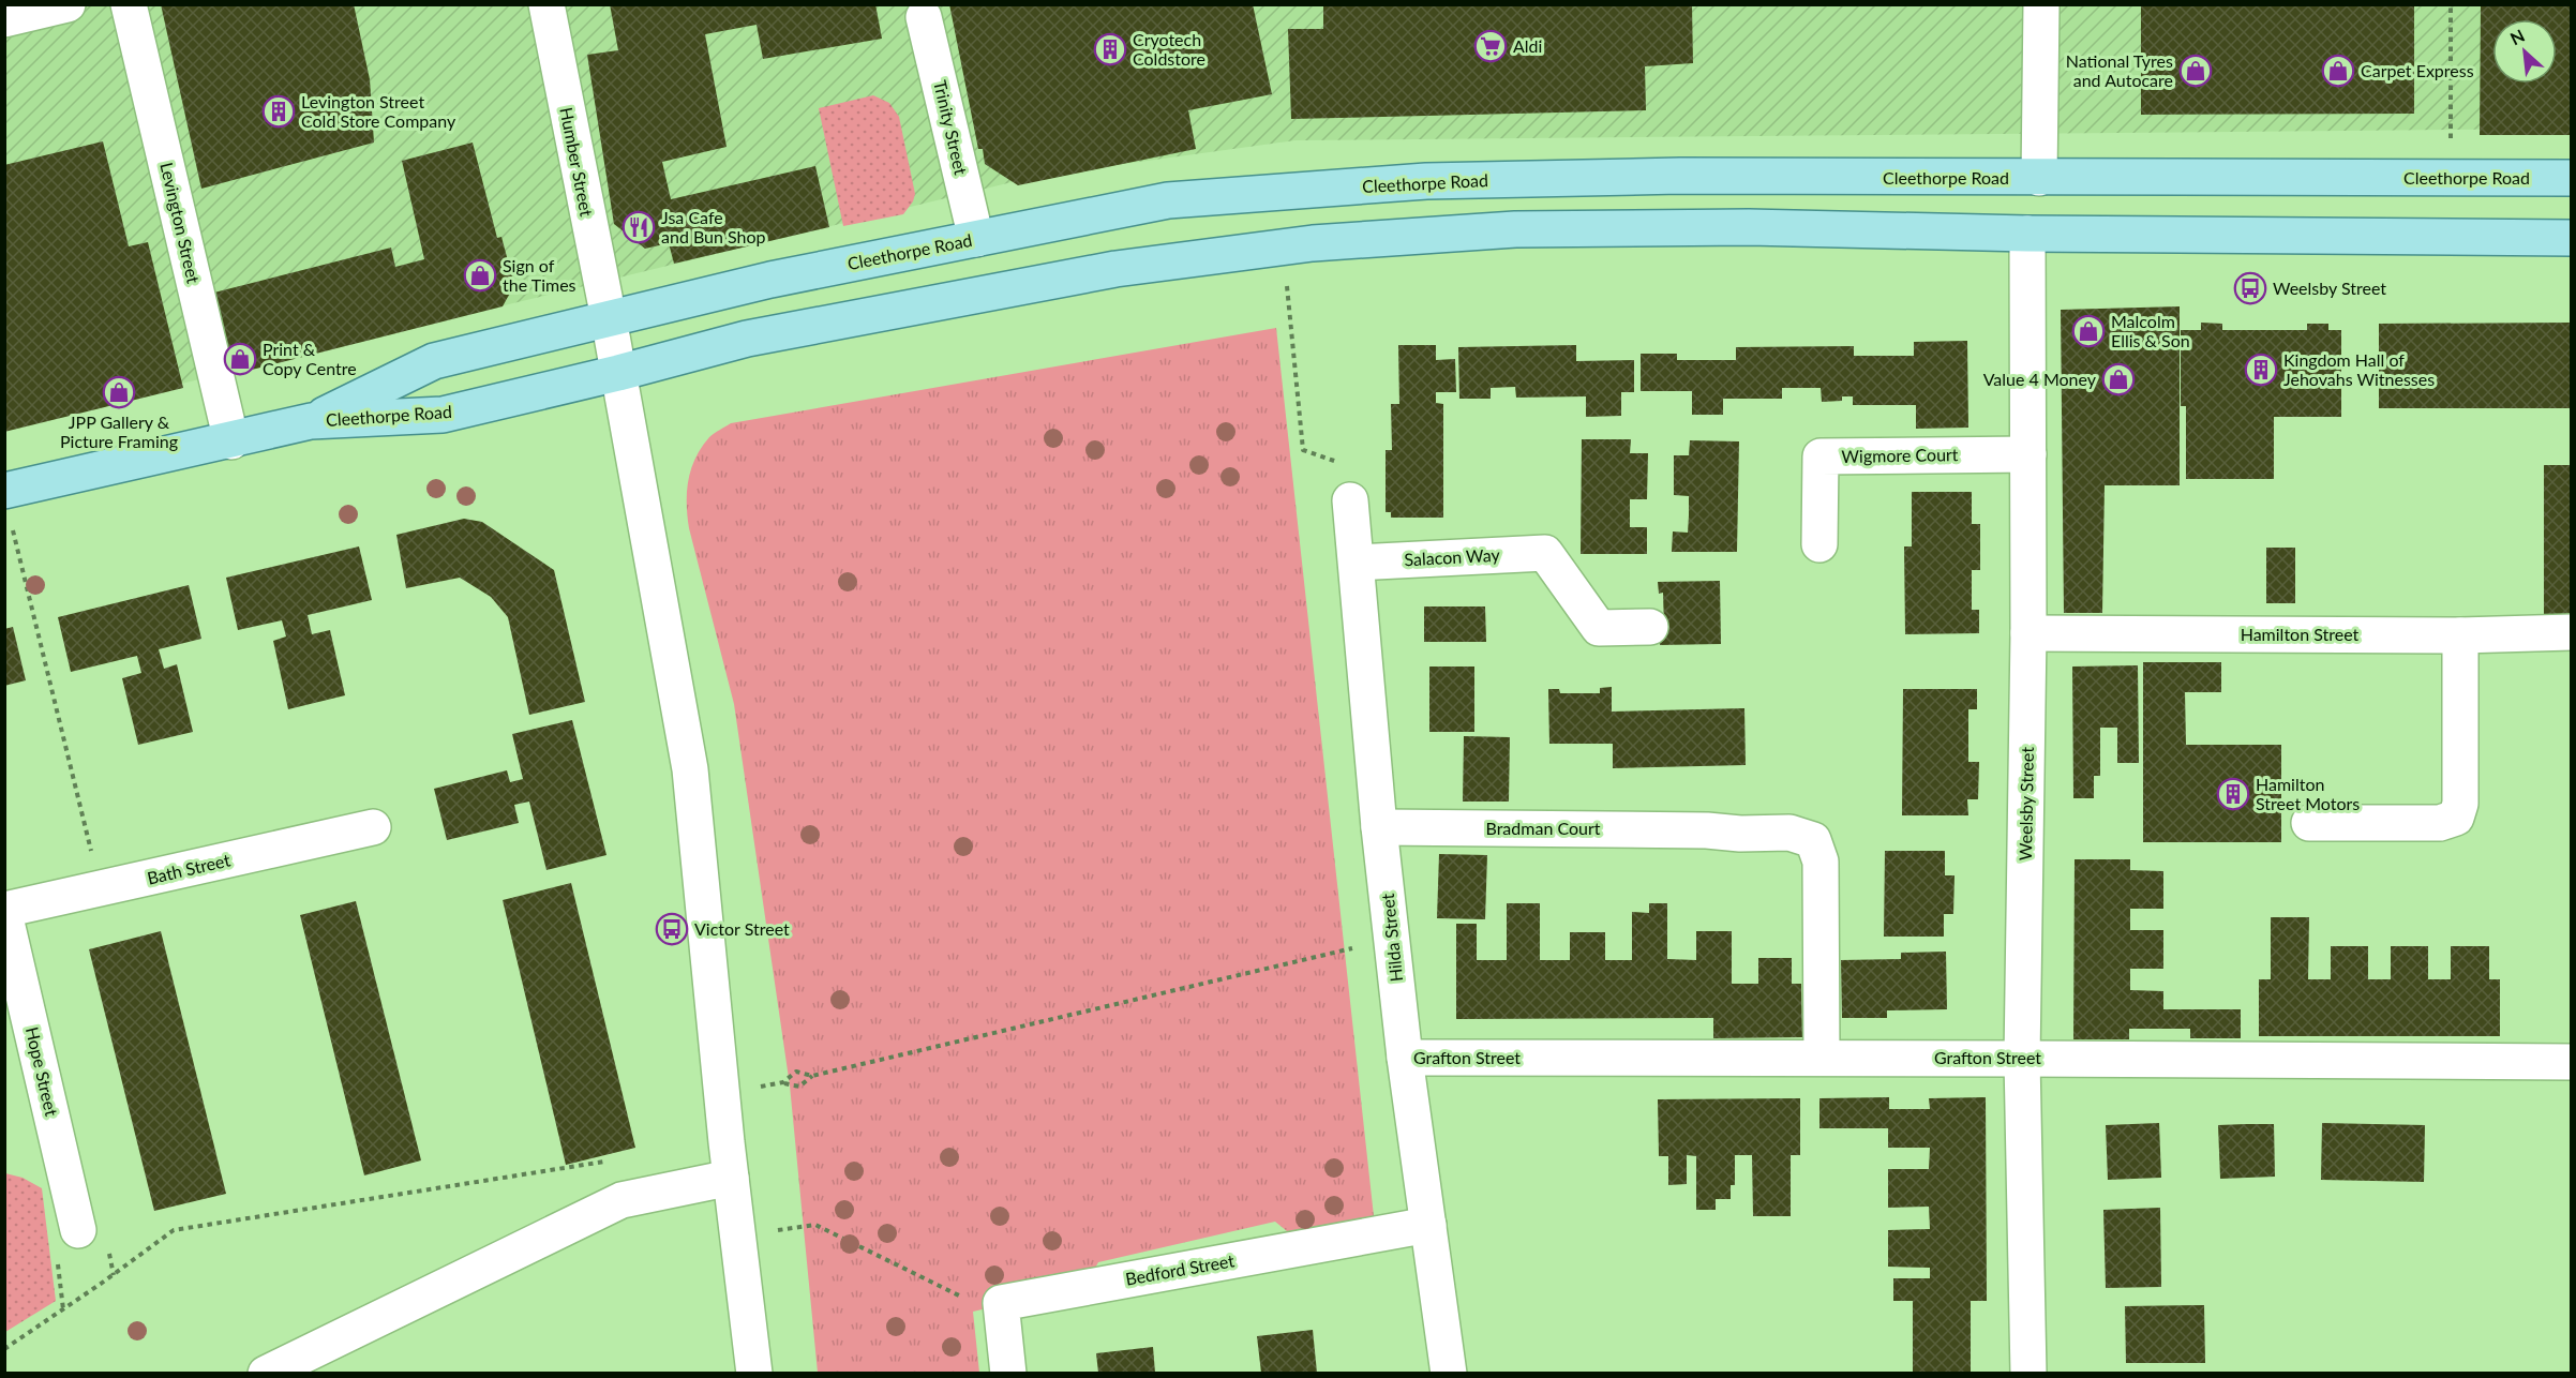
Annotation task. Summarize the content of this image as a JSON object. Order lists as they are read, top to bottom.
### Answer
{
  "streets": {
    "main road": ["Cleethorpe Road"],
    "street": [
      "Trinity Street",
      "Humber Street",
      "Levington Street",
      "Wigmore Court",
      "Salacon Way",
      "Hamilton Street",
      "Weelsby Street",
      "Bradman Court",
      "Bath Street",
      "Hilda Street",
      "Grafton Street",
      "Hope Street",
      "Bedford Street"
    ]
  },
  "crossings": [
    ["Trinity Street", "Cleethorpe Road"],
    ["Humber Street", "Cleethorpe Road"],
    ["Cleethorpe Road", "Levington Street"],
    ["Cleethorpe Road", "Weelsby Street"],
    ["Wigmore Court", "Weelsby Street"],
    ["Salacon Way", "Hilda Street"],
    ["Hamilton Street", "Weelsby Street"],
    ["Weelsby Street", "Grafton Street"],
    ["Bradman Court", "Hilda Street"],
    ["Bradman Court", "Grafton Street"],
    ["Bath Street", "Hope Street"],
    ["Hilda Street", "Grafton Street"],
    ["Hilda Street", "Bedford Street"]
  ],
  "places": {
    "supermarket": ["Aldi"],
    "building": [
      "Cryotech Coldstore",
      "Levington Street Cold Store Company",
      "Kingdom Hall of Jehovahs Witnesses",
      "Hamilton Street Motors"
    ],
    "shop": [
      "National Tyres and Autocare",
      "Carpet Express",
      "Sign of the Times",
      "Malcolm Ellis & Son",
      "Print & Copy Centre",
      "Value 4 Money",
      "JPP Gallery & Picture Framing"
    ],
    "restaurant": ["Jsa Cafe and Bun Shop"],
    "bus stop": ["Weelsby Street", "Victor Street"]
  },
  "north": "top left"
}
